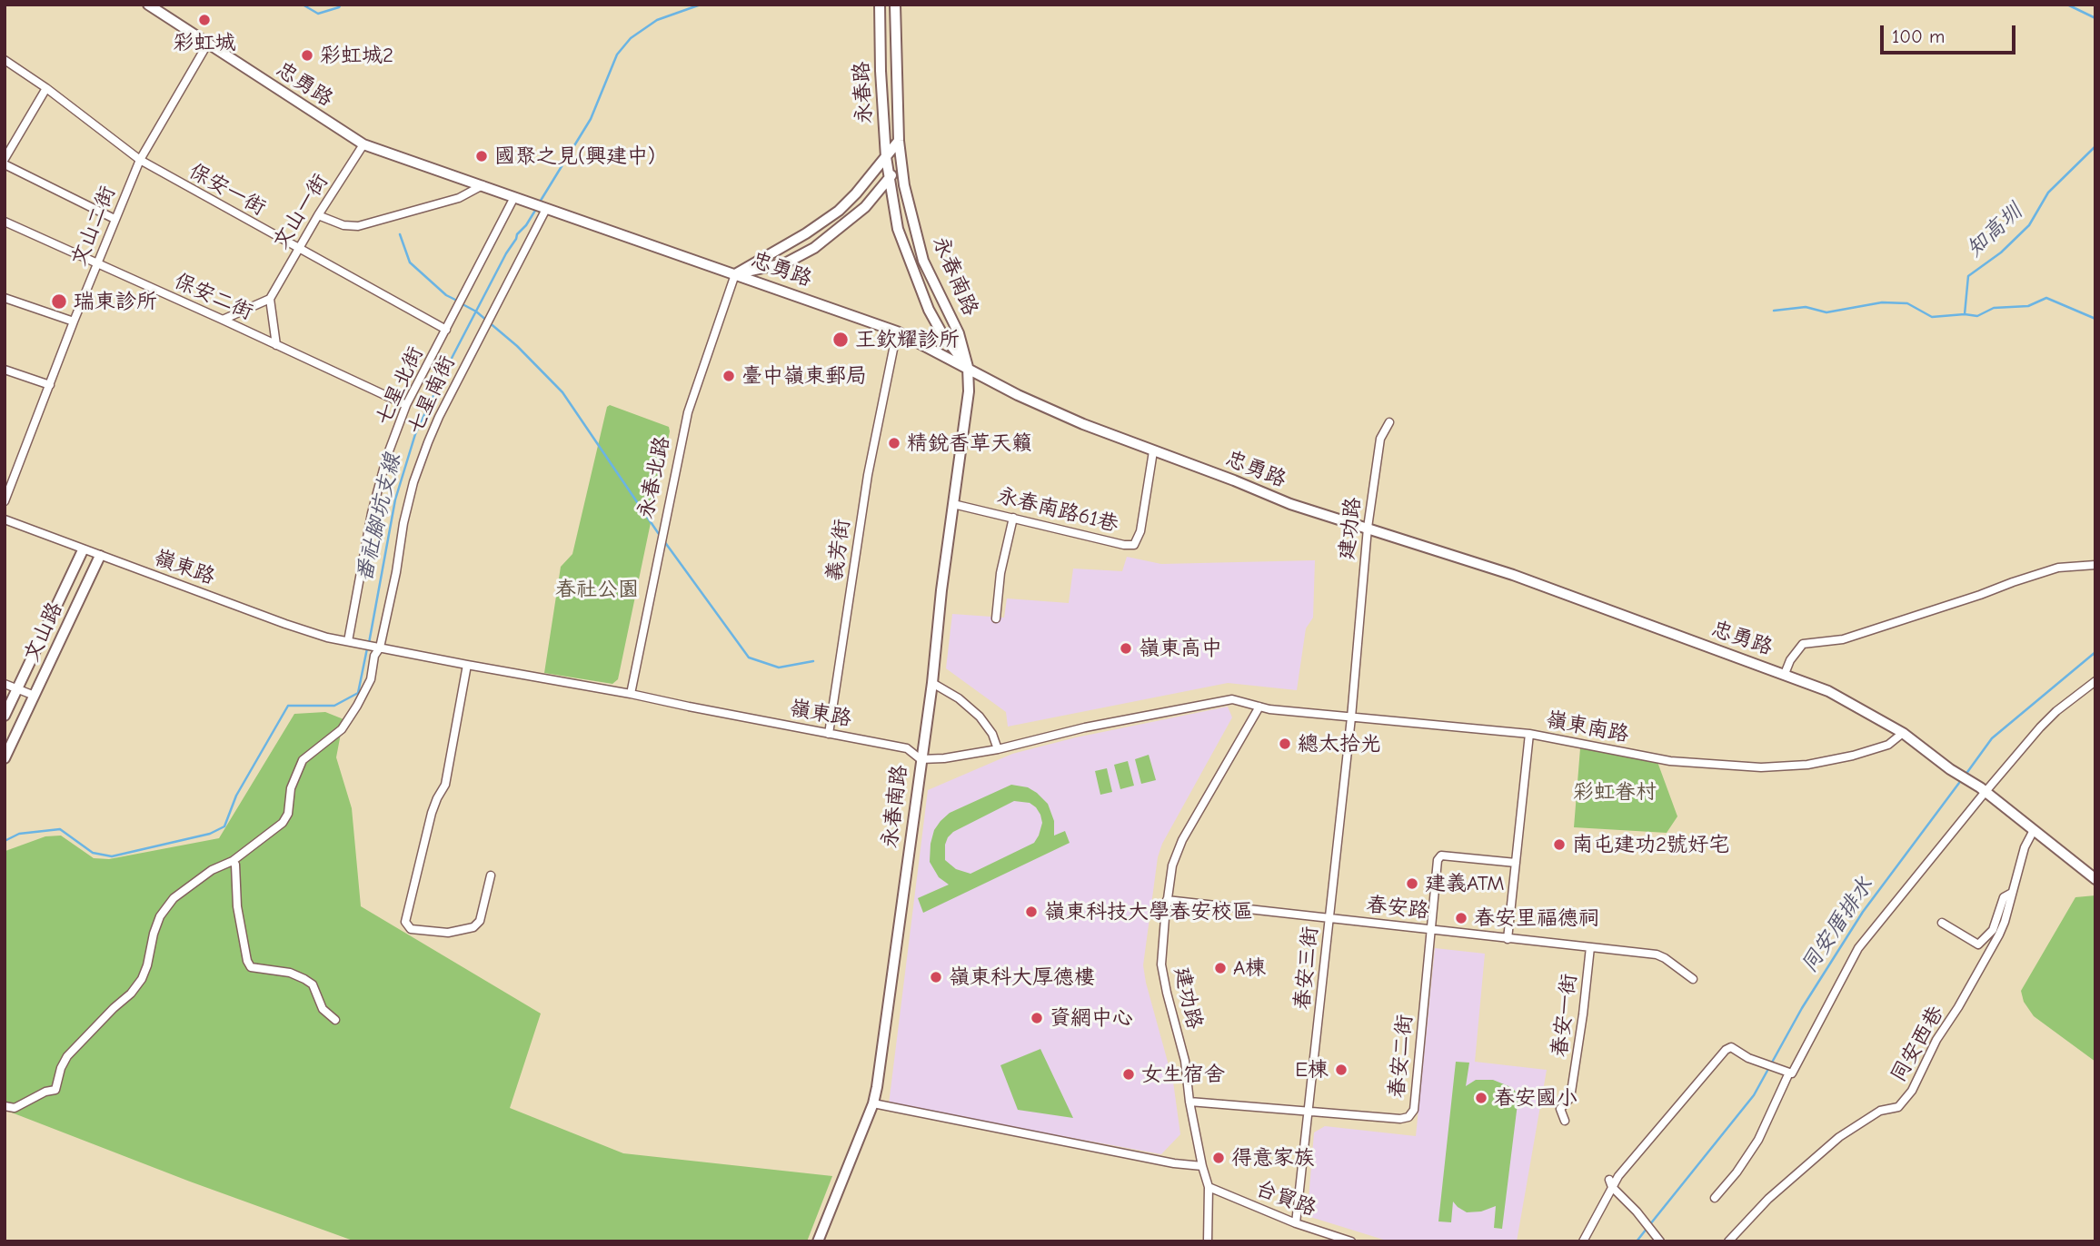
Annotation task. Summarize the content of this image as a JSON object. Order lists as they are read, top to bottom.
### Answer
{
  "streets": {
    "street": [
      "忠勇路",
      "永春路",
      "保安一街",
      "文山一街",
      "文山二街",
      "永春南路",
      "保安二街",
      "七星北街",
      "七星南街",
      "永春北路",
      "永春南路61巷",
      "建功路",
      "義芳街",
      "嶺東路",
      "文山路",
      "嶺東南路",
      "春安路",
      "春安三街",
      "春安一街",
      "同安西巷",
      "春安二街",
      "台貿路"
    ]
  },
  "crossings": [
    ["忠勇路", "文山一街"],
    ["忠勇路", "文山二街"],
    ["忠勇路", "永春南路"],
    ["忠勇路", "七星北街"],
    ["忠勇路", "七星南街"],
    ["忠勇路", "永春北路"],
    ["忠勇路", "永春南路61巷"],
    ["忠勇路", "建功路"],
    ["忠勇路", "義芳街"],
    ["忠勇路", "嶺東南路"],
    ["永春路", "永春南路"],
    ["保安一街", "文山一街"],
    ["保安一街", "文山二街"],
    ["保安一街", "七星北街"],
    ["文山二街", "保安二街"],
    ["永春南路", "永春南路61巷"],
    ["永春南路", "嶺東路"],
    ["保安二街", "七星北街"],
    ["七星北街", "嶺東路"],
    ["七星南街", "嶺東路"],
    ["永春北路", "嶺東路"],
    ["建功路", "嶺東南路"],
    ["建功路", "春安路"],
    ["建功路", "春安三街"],
    ["建功路", "春安二街"],
    ["建功路", "台貿路"],
    ["義芳街", "嶺東路"],
    ["嶺東路", "文山路"],
    ["嶺東南路", "春安三街"],
    ["春安路", "春安三街"],
    ["春安路", "春安一街"],
    ["春安路", "春安二街"],
    ["春安三街", "春安二街"],
    ["春安三街", "台貿路"]
  ],
  "water": ["知高圳", "番社腳坑支線", "同安厝排水"],
  "parks": ["春社公園", "彩虹眷村"],
  "places": [
    "彩虹城",
    "彩虹城2",
    "國聚之見(興建中)",
    "瑞東診所",
    "王欽耀診所",
    "臺中嶺東郵局",
    "精銳香草天籟",
    "嶺東高中",
    "總太拾光",
    "南屯建功2號好宅",
    "建義ATM",
    "嶺東科技大學春安校區",
    "春安里福德祠",
    "A棟",
    "嶺東科大厚德樓",
    "資網中心",
    "E棟",
    "女生宿舍",
    "春安國小",
    "得意家族"
  ],
  "scale_bar": "100 m"
}
